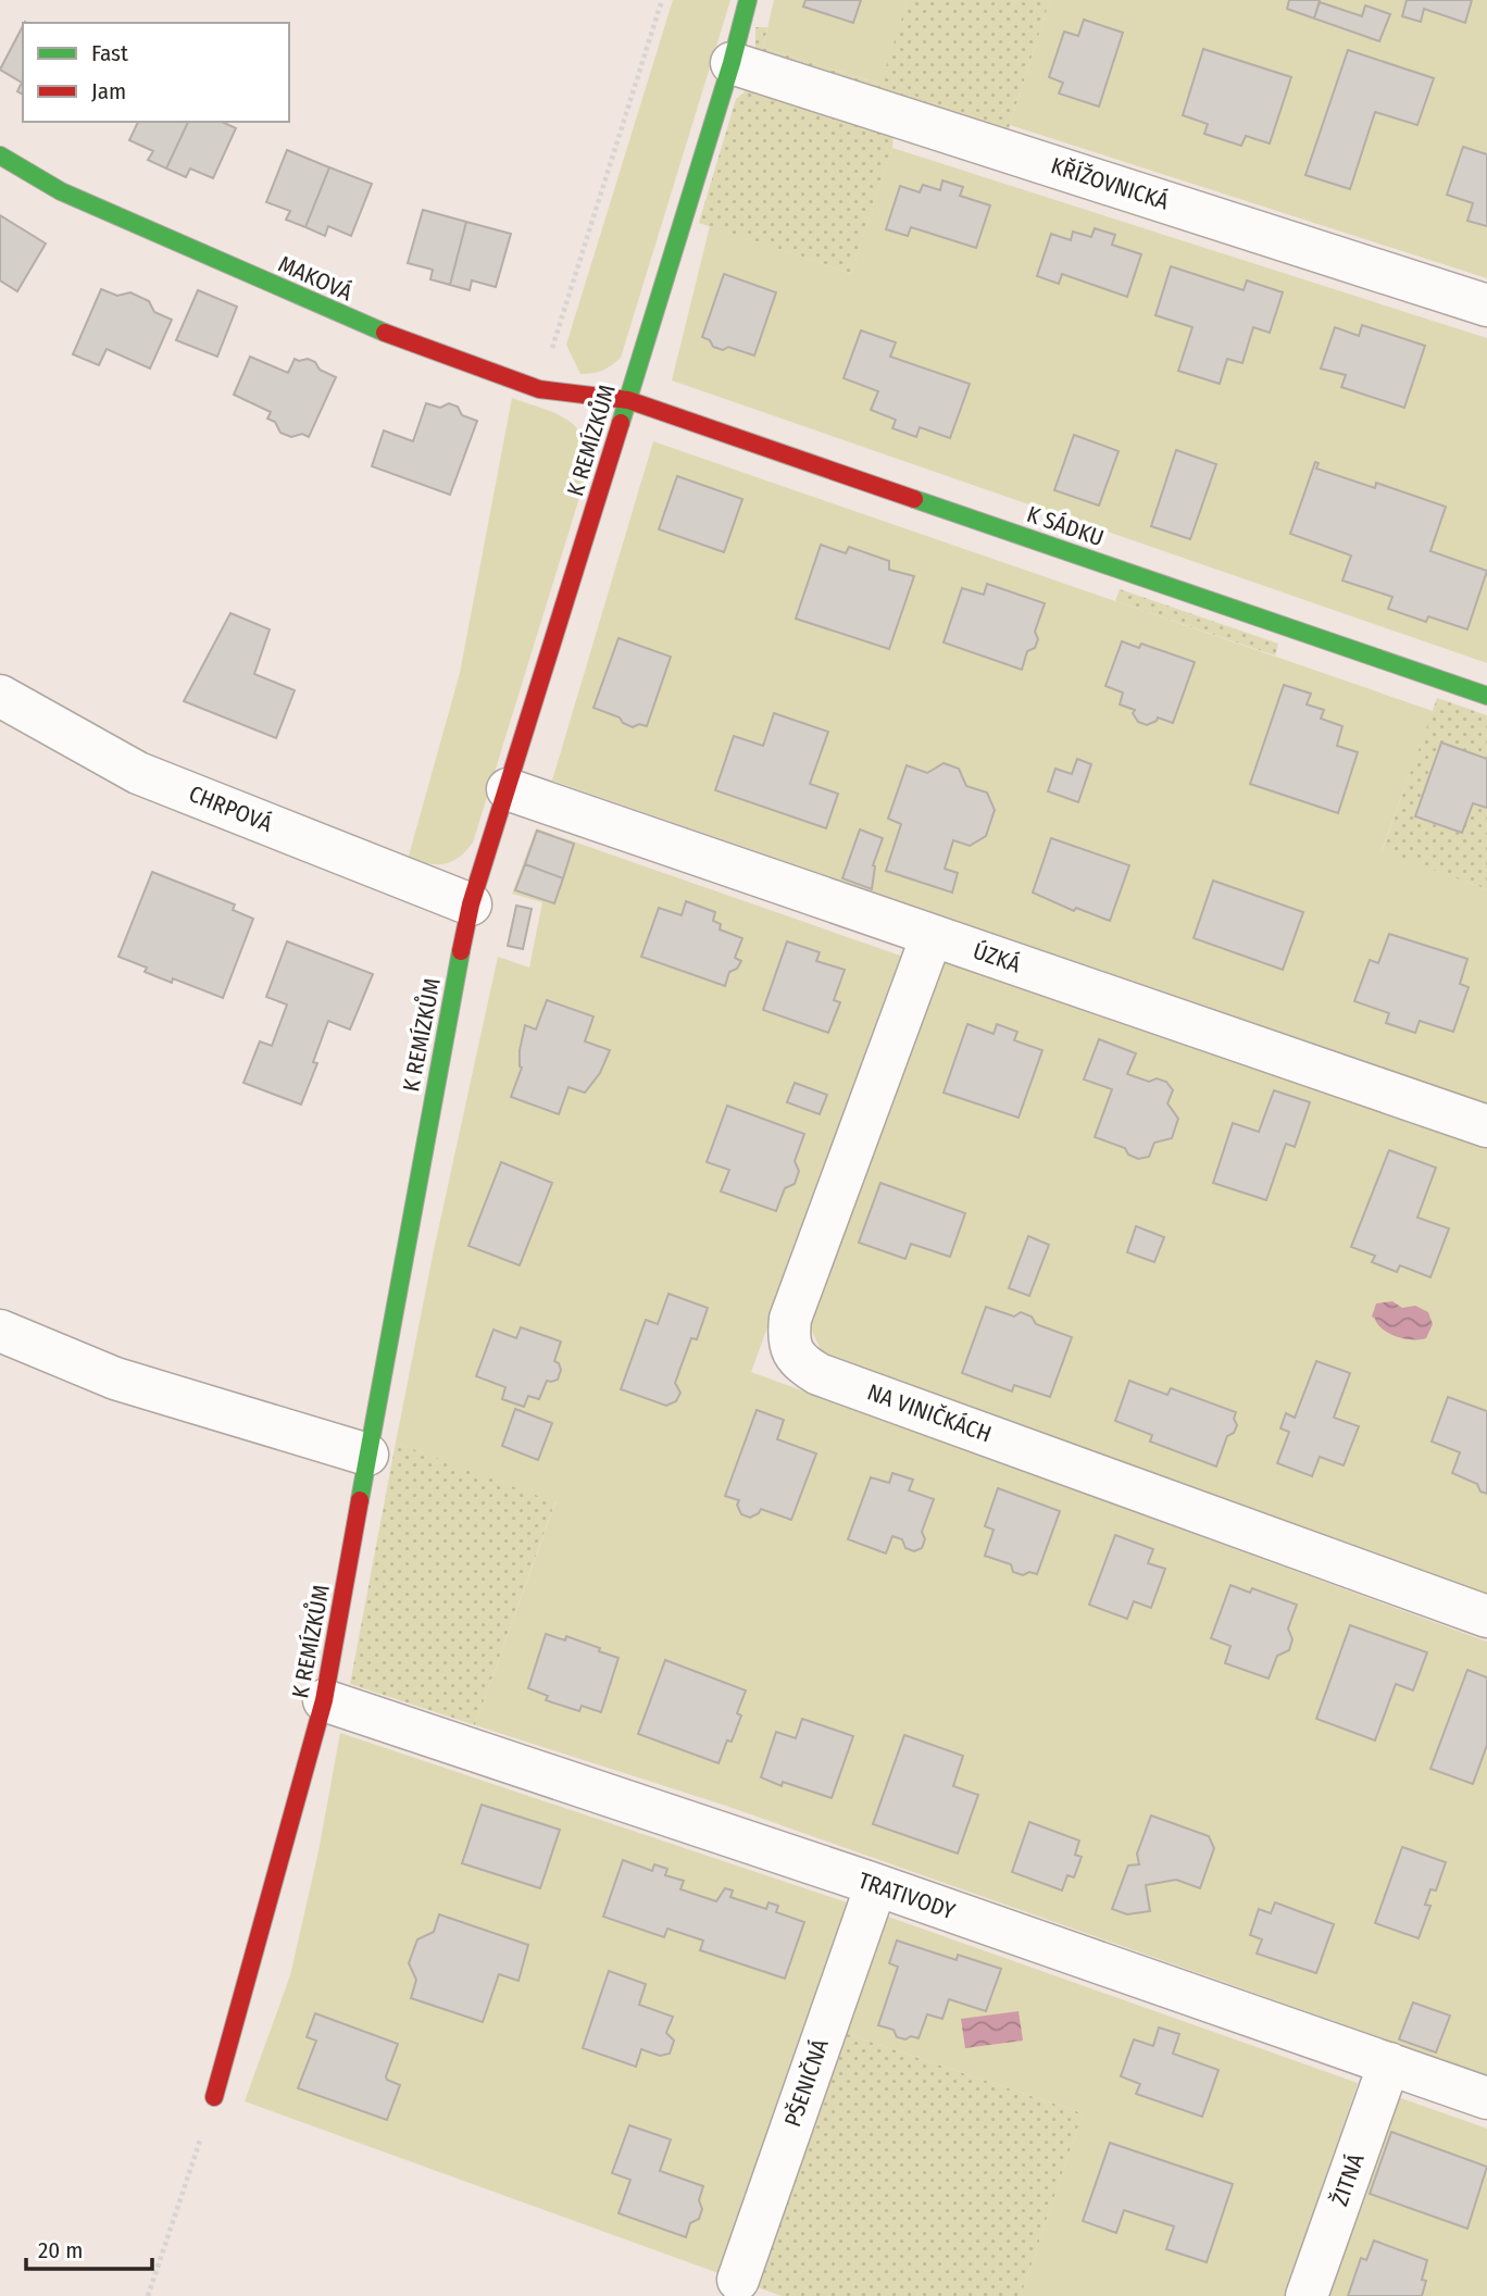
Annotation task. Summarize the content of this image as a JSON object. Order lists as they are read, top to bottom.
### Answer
{
  "streets": {
    "street": [
      "KŘÍŽOVNICKÁ",
      "MAKOVÁ",
      "K REMÍZKŮM",
      "K SÁDKU",
      "CHRPOVÁ",
      "ÚZKÁ",
      "NA VINIČKÁCH",
      "TRATIVODY",
      "PŠENIČNÁ",
      "ŽITNÁ"
    ]
  },
  "crossings": [
    ["KŘÍŽOVNICKÁ", "K REMÍZKŮM"],
    ["MAKOVÁ", "K REMÍZKŮM"],
    ["MAKOVÁ", "K SÁDKU"],
    ["K REMÍZKŮM", "K SÁDKU"],
    ["K REMÍZKŮM", "CHRPOVÁ"],
    ["K REMÍZKŮM", "ÚZKÁ"],
    ["K REMÍZKŮM", "TRATIVODY"],
    ["ÚZKÁ", "NA VINIČKÁCH"],
    ["TRATIVODY", "PŠENIČNÁ"],
    ["TRATIVODY", "ŽITNÁ"]
  ],
  "legend": ["Fast", "Jam"],
  "scale_bar": "20 m"
}
